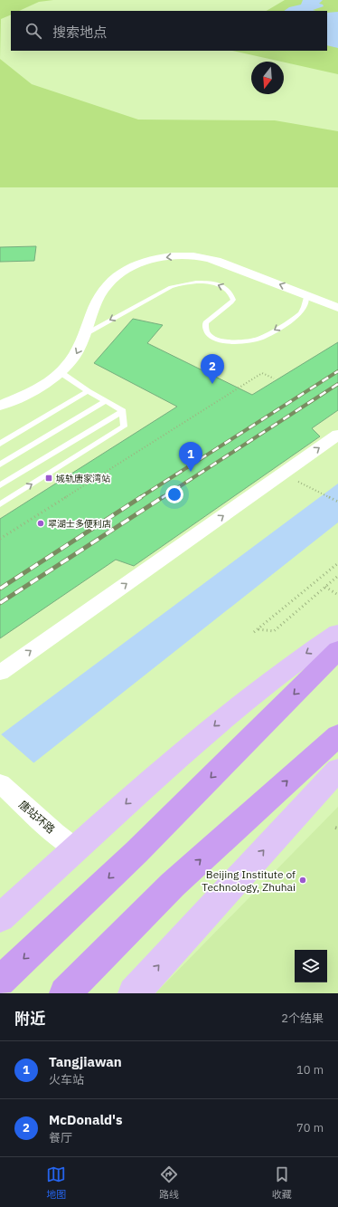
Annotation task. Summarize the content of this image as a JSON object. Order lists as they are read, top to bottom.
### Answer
{
  "streets": {
    "street": ["唐站环路"]
  },
  "places": {
    "transit": ["城轨唐家湾站"],
    "other": ["翠湖士多便利店", "Beijing Institute of Technology, Zhuhai"]
  },
  "north": "bottom",
  "page": {
    "search": "搜索地点",
    "pins": ["2", "1"],
    "heading": ["附近", "2个结果"],
    "list": [
      {
        "mark": "1",
        "name": "Tangjiawan",
        "note": "火车站",
        "value": "10 m"
      },
      {
        "mark": "2",
        "name": "McDonald's",
        "note": "餐厅",
        "value": "70 m"
      }
    ],
    "nav": ["地图", "路线", "收藏"]
  }
}
